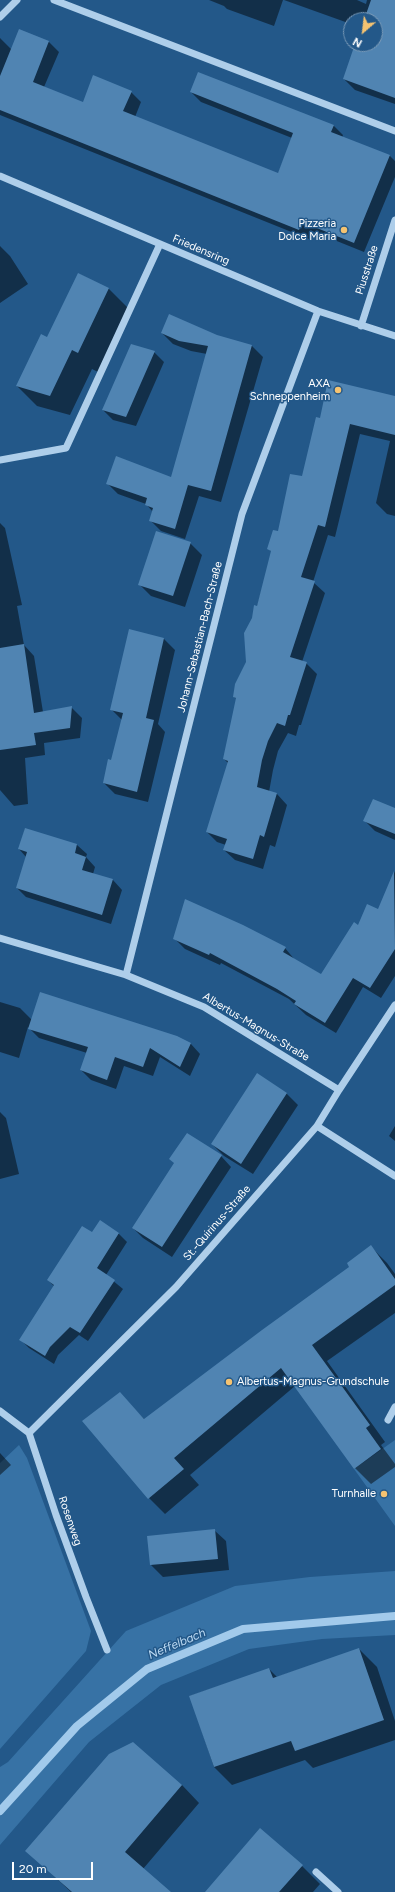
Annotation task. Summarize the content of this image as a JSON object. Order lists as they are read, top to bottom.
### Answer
{
  "streets": {
    "street": [
      "Friedensring",
      "Piusstraße",
      "Johann-Sebastian-Bach-Straße",
      "Albertus-Magnus-Straße",
      "St.-Quirinus-Straße",
      "Rosenweg"
    ]
  },
  "crossings": [
    ["Friedensring", "Piusstraße"],
    ["Friedensring", "Johann-Sebastian-Bach-Straße"],
    ["Johann-Sebastian-Bach-Straße", "Albertus-Magnus-Straße"],
    ["Albertus-Magnus-Straße", "St.-Quirinus-Straße"],
    ["St.-Quirinus-Straße", "Rosenweg"]
  ],
  "water": ["Neffelbach"],
  "places": [
    "Pizzeria Dolce Maria",
    "AXA Schneppenheim",
    "Albertus-Magnus-Grundschule",
    "Turnhalle"
  ],
  "scale_bar": "20 m",
  "north": "bottom left"
}
